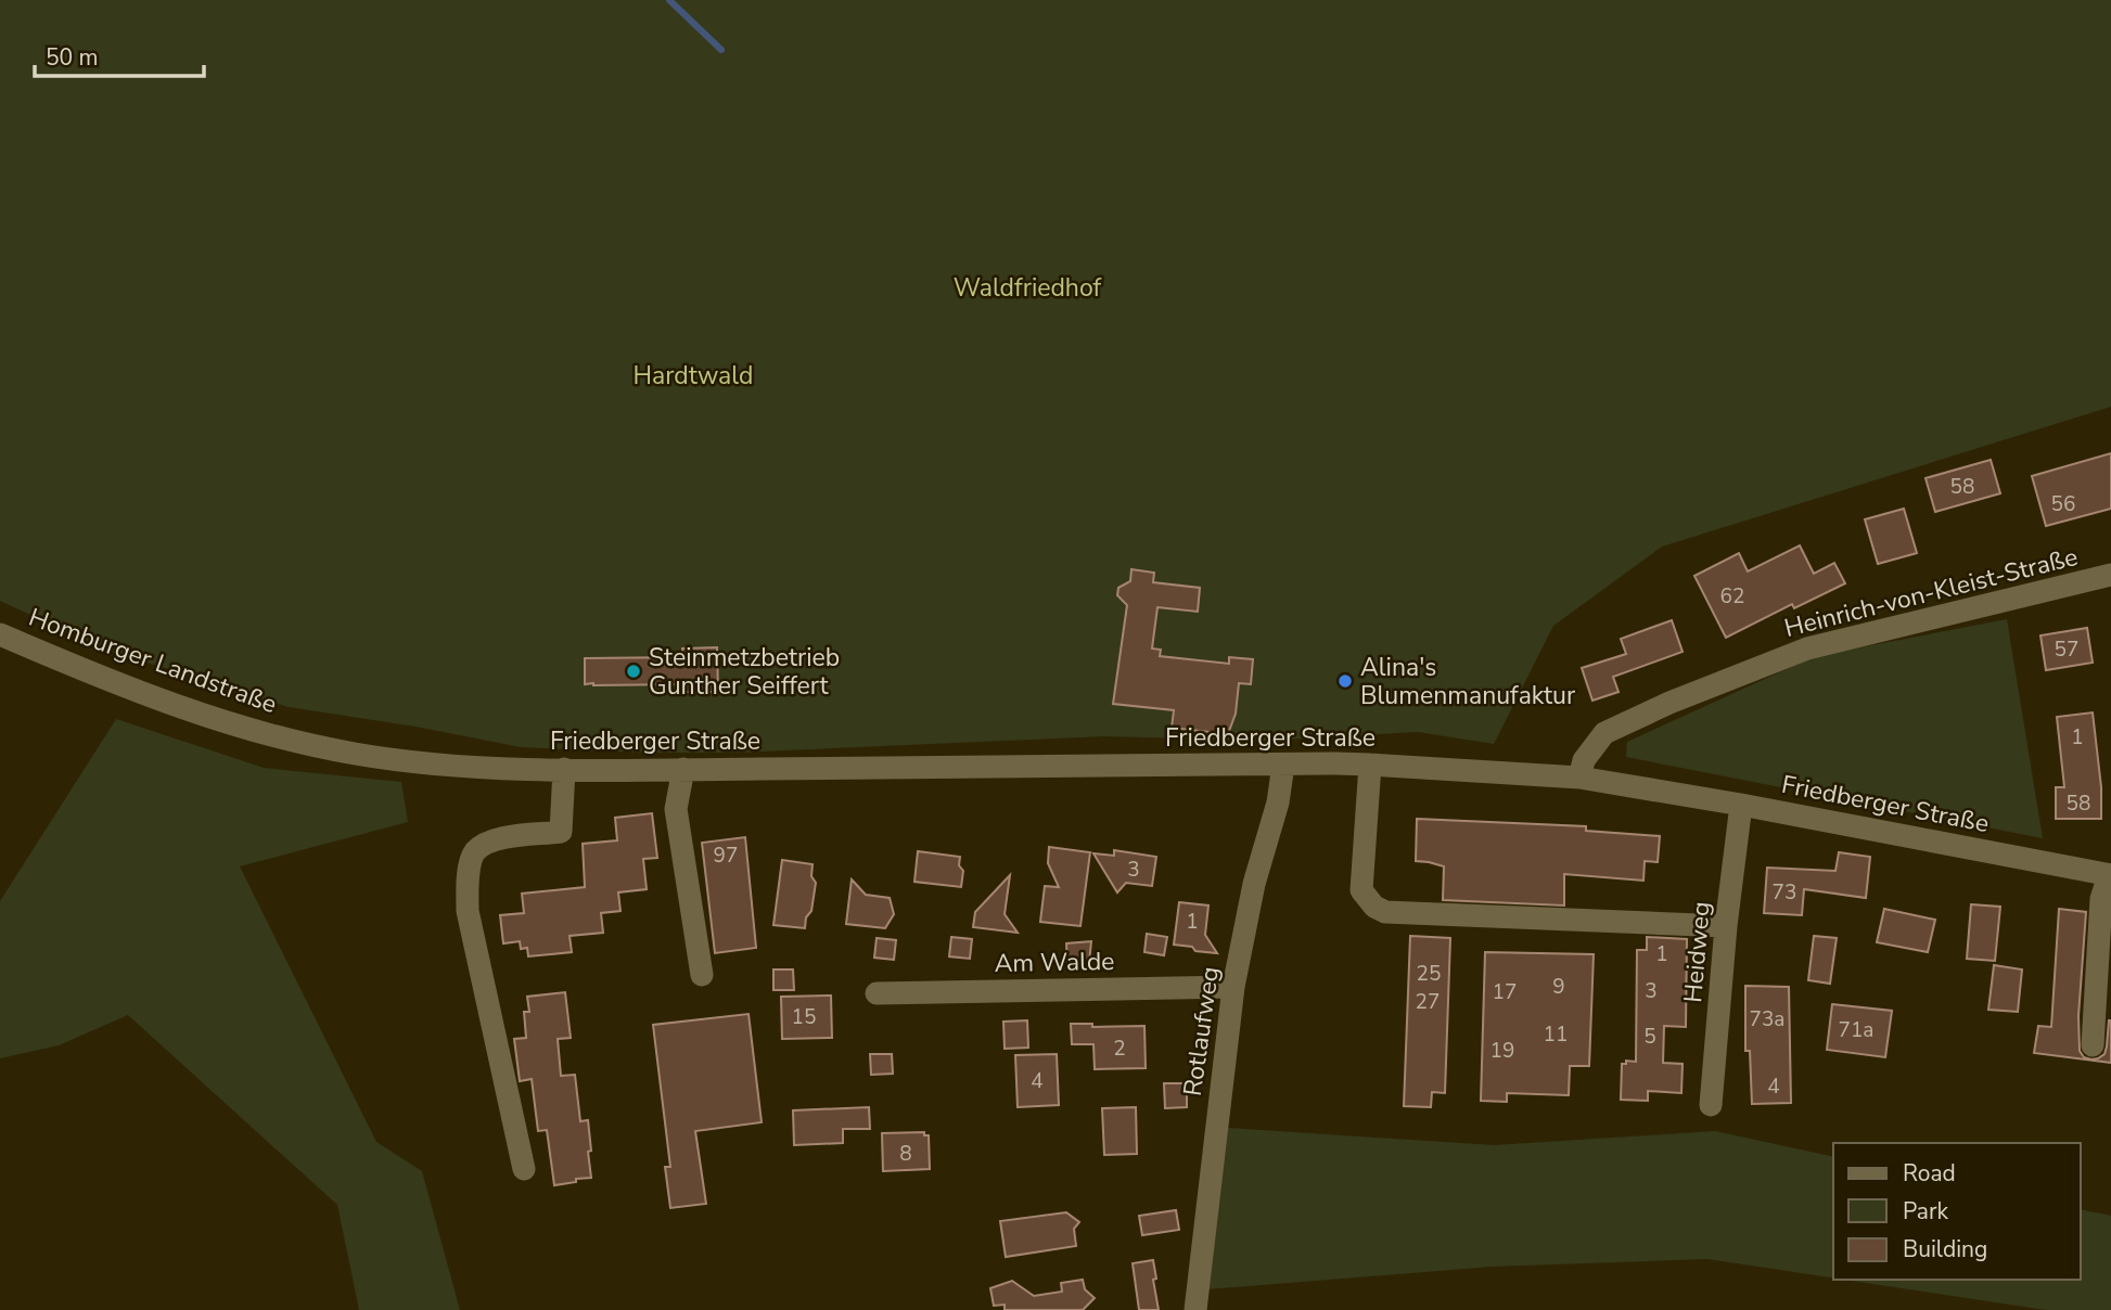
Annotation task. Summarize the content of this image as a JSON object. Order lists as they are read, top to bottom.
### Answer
{
  "streets": {
    "street": [
      "Heinrich-von-Kleist-Straße",
      "Homburger Landstraße",
      "Friedberger Straße",
      "Heidweg",
      "Am Walde",
      "Rotlaufweg"
    ]
  },
  "crossings": [
    ["Heinrich-von-Kleist-Straße", "Friedberger Straße"],
    ["Homburger Landstraße", "Friedberger Straße"],
    ["Friedberger Straße", "Heidweg"],
    ["Friedberger Straße", "Rotlaufweg"],
    ["Am Walde", "Rotlaufweg"]
  ],
  "parks": ["Waldfriedhof", "Hardtwald"],
  "places": ["Steinmetzbetrieb Gunther Seiffert", "Alina's Blumenmanufaktur"],
  "house_numbers": [
    "58",
    "56",
    "62",
    "57",
    "1",
    "58",
    "97",
    "3",
    "73",
    "1",
    "1",
    "25",
    "9",
    "3",
    "17",
    "27",
    "15",
    "73a",
    "71a",
    "11",
    "5",
    "2",
    "19",
    "4",
    "4",
    "8"
  ],
  "legend": ["Road", "Park", "Building"],
  "scale_bar": "50 m"
}
